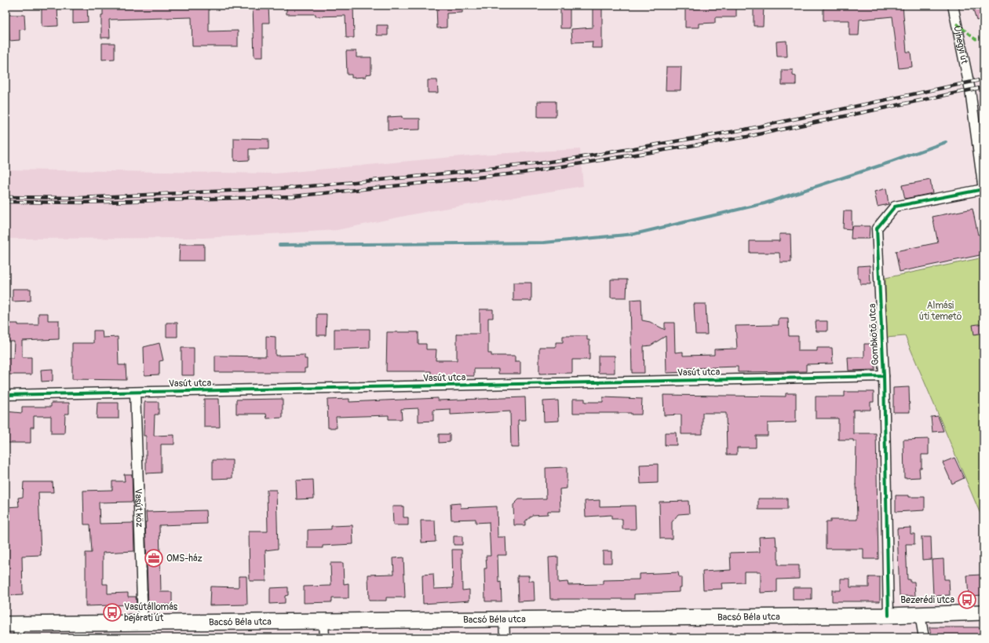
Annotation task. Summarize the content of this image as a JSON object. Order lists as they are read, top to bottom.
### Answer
{
  "streets": {
    "main road": ["Bacsó Béla utca"],
    "street": [
      "Újhegyi út",
      "Gombkötő utca",
      "Vasút utca",
      "Vasút köz"
    ]
  },
  "crossings": [
    ["Újhegyi út", "Gombkötő utca"],
    ["Gombkötő utca", "Vasút utca"],
    ["Gombkötő utca", "Bacsó Béla utca"],
    ["Vasút utca", "Vasút köz"],
    ["Vasút köz", "Bacsó Béla utca"]
  ],
  "parks": ["Almási úti temető"],
  "places": {
    "office": ["OMS-ház"],
    "bus stop": ["Bezerédi utca", "Vasútállomás bejárati út"]
  }
}
